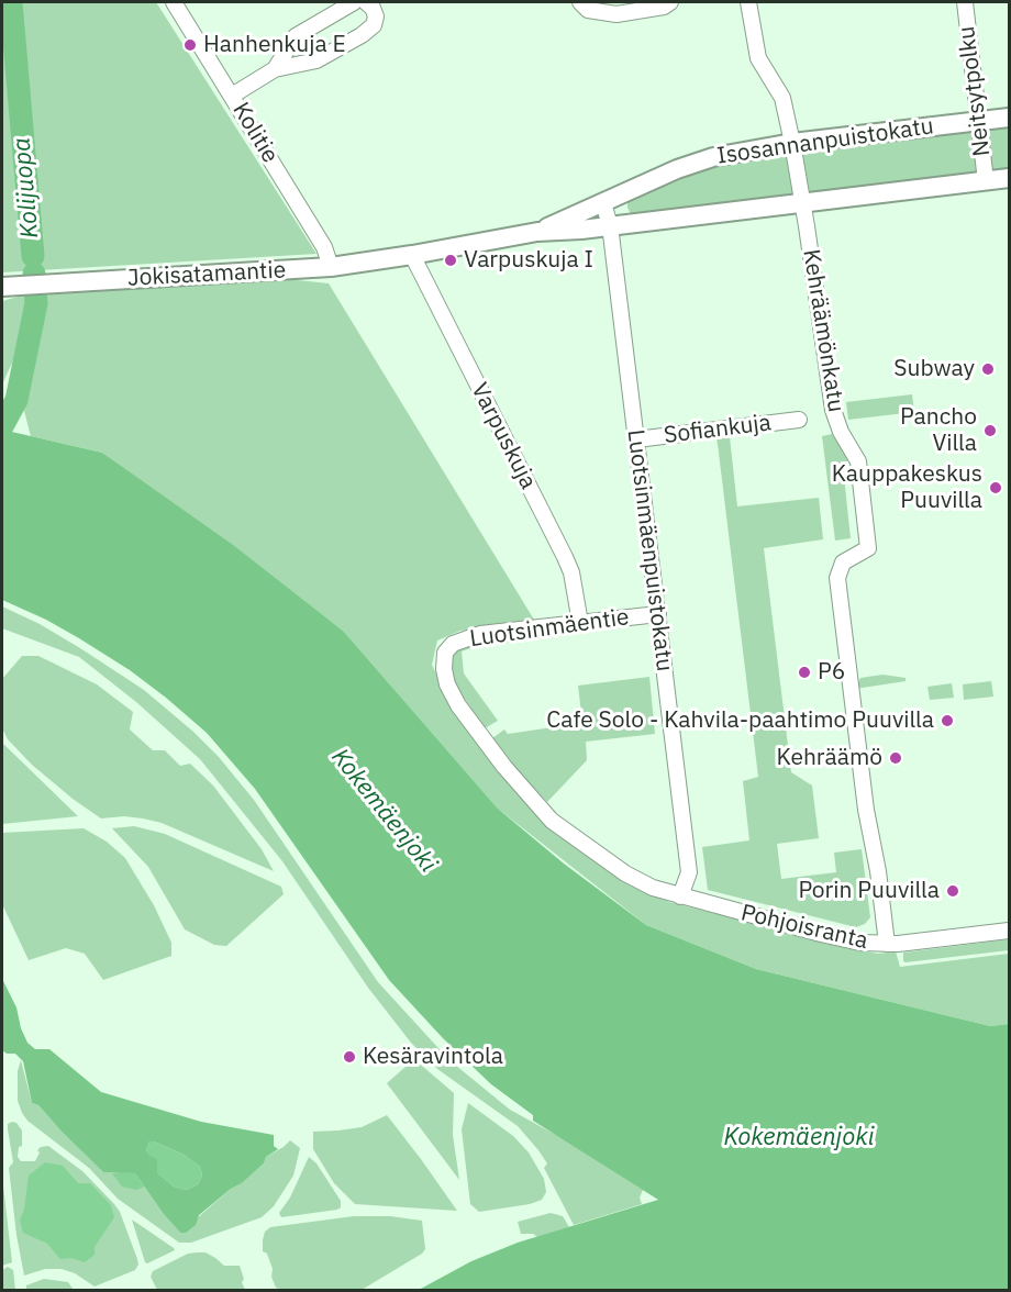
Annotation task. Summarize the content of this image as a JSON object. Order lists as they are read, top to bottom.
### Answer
{
  "streets": {
    "street": [
      "Neitsytpolku",
      "Kolitie",
      "Isosannanpuistokatu",
      "Jokisatamantie",
      "Kehräämönkatu",
      "Sofiankuja",
      "Varpuskuja",
      "Luotsinmäenpuistokatu",
      "Luotsinmäentie",
      "Pohjoisranta"
    ]
  },
  "crossings": [
    ["Neitsytpolku", "Isosannanpuistokatu"],
    ["Kolitie", "Jokisatamantie"],
    ["Isosannanpuistokatu", "Jokisatamantie"],
    ["Isosannanpuistokatu", "Kehräämönkatu"],
    ["Isosannanpuistokatu", "Varpuskuja"],
    ["Isosannanpuistokatu", "Luotsinmäenpuistokatu"],
    ["Jokisatamantie", "Varpuskuja"],
    ["Kehräämönkatu", "Pohjoisranta"],
    ["Sofiankuja", "Luotsinmäenpuistokatu"],
    ["Varpuskuja", "Luotsinmäentie"],
    ["Luotsinmäenpuistokatu", "Luotsinmäentie"],
    ["Luotsinmäenpuistokatu", "Pohjoisranta"],
    ["Luotsinmäentie", "Pohjoisranta"]
  ],
  "water": ["Kolijuopa", "Kokemäenjoki"],
  "places": [
    "Hanhenkuja E",
    "Varpuskuja I",
    "Subway",
    "Pancho Villa",
    "Kauppakeskus Puuvilla",
    "P6",
    "Cafe Solo - Kahvila-paahtimo Puuvilla",
    "Kehräämö",
    "Porin Puuvilla",
    "Kesäravintola"
  ]
}
